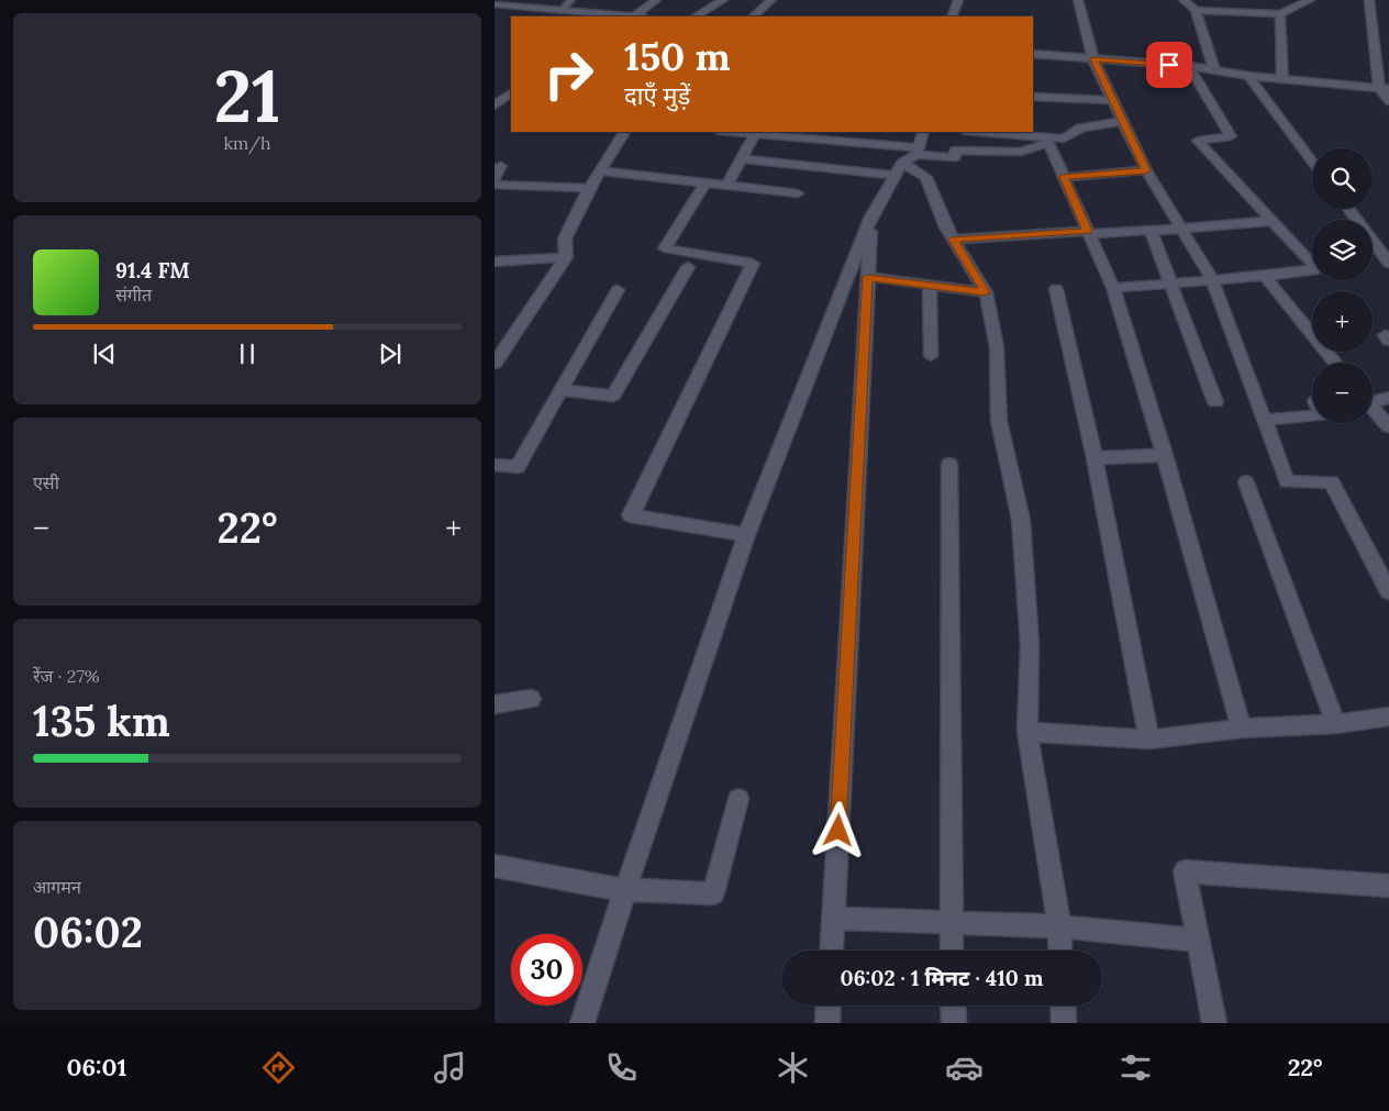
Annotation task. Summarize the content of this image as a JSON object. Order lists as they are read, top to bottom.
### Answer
{
  "page": {
    "tile": [
      ["21", "km/h"],
      "एसी",
      ["रेंज · 27%", "135 km"],
      ["आगमन", "06:02"]
    ],
    "turn": ["150 m", "दाएँ मुड़ें"],
    "map_buttons": ["+", "−"],
    "song": ["91.4 FM", "संगीत"],
    "heat": ["−", "22°", "+"],
    "limit": "30",
    "trip": "06:02 · 1 मिनट · 410 m",
    "tabs": ["06:01", "22°"]
  }
}
